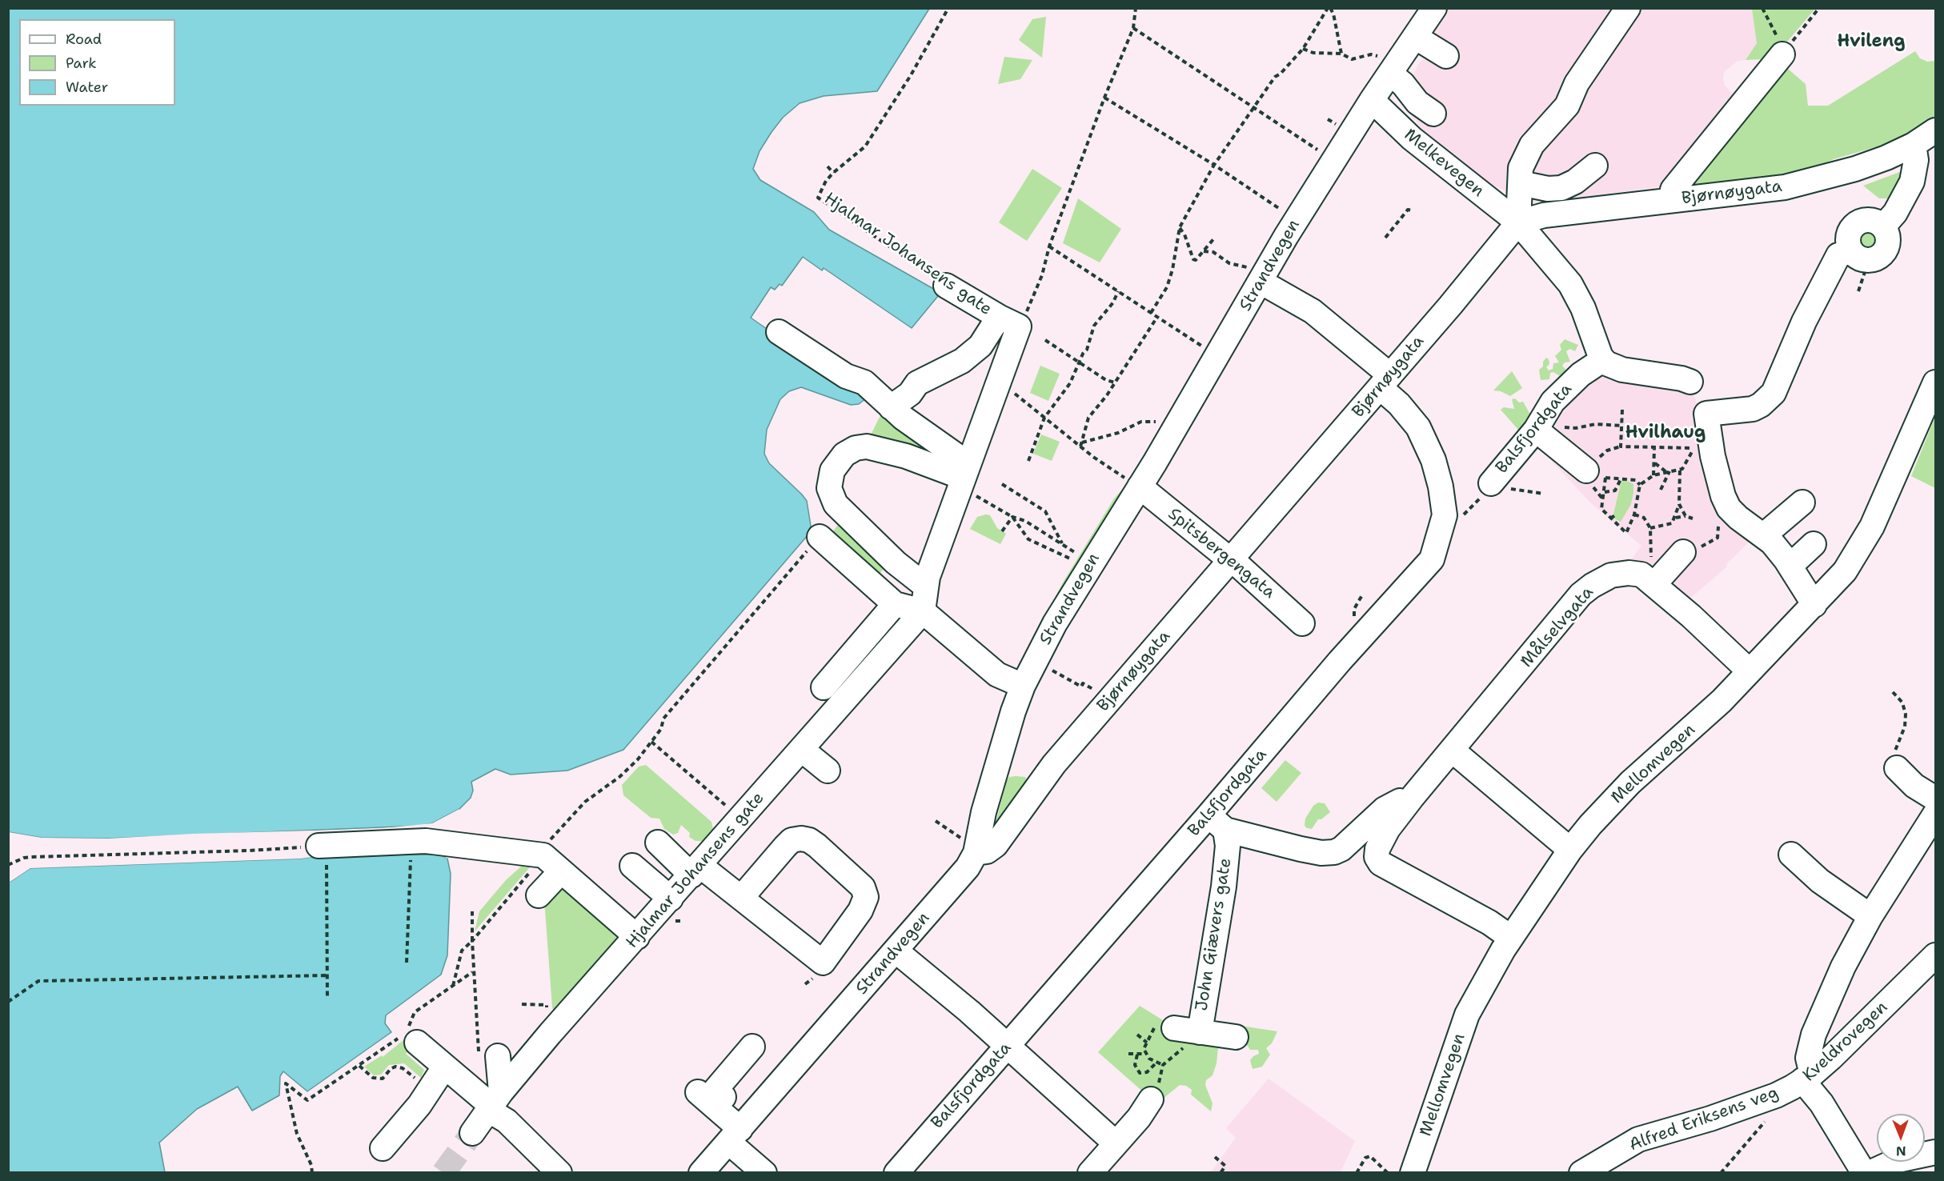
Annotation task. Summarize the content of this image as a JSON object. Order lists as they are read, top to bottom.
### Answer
{
  "streets": {
    "street": [
      "Melkevegen",
      "Bjørnøygata",
      "Hjalmar Johansens gate",
      "Strandvegen",
      "Balsfjordgata",
      "Spitsbergengata",
      "Målselvgata",
      "Mellomvegen",
      "John Giævers gate",
      "Kveldrovegen",
      "Alfred Eriksens veg"
    ]
  },
  "crossings": [
    ["Melkevegen", "Bjørnøygata"],
    ["Melkevegen", "Strandvegen"],
    ["Melkevegen", "Balsfjordgata"],
    ["Bjørnøygata", "Strandvegen"],
    ["Bjørnøygata", "Balsfjordgata"],
    ["Bjørnøygata", "Spitsbergengata"],
    ["Strandvegen", "Balsfjordgata"],
    ["Strandvegen", "Spitsbergengata"],
    ["Balsfjordgata", "Målselvgata"],
    ["Balsfjordgata", "John Giævers gate"],
    ["Målselvgata", "Mellomvegen"],
    ["Målselvgata", "John Giævers gate"],
    ["Kveldrovegen", "Alfred Eriksens veg"]
  ],
  "districts": ["Hvileng", "Hvilhaug"],
  "legend": ["Road", "Park", "Water"],
  "north": "bottom"
}
